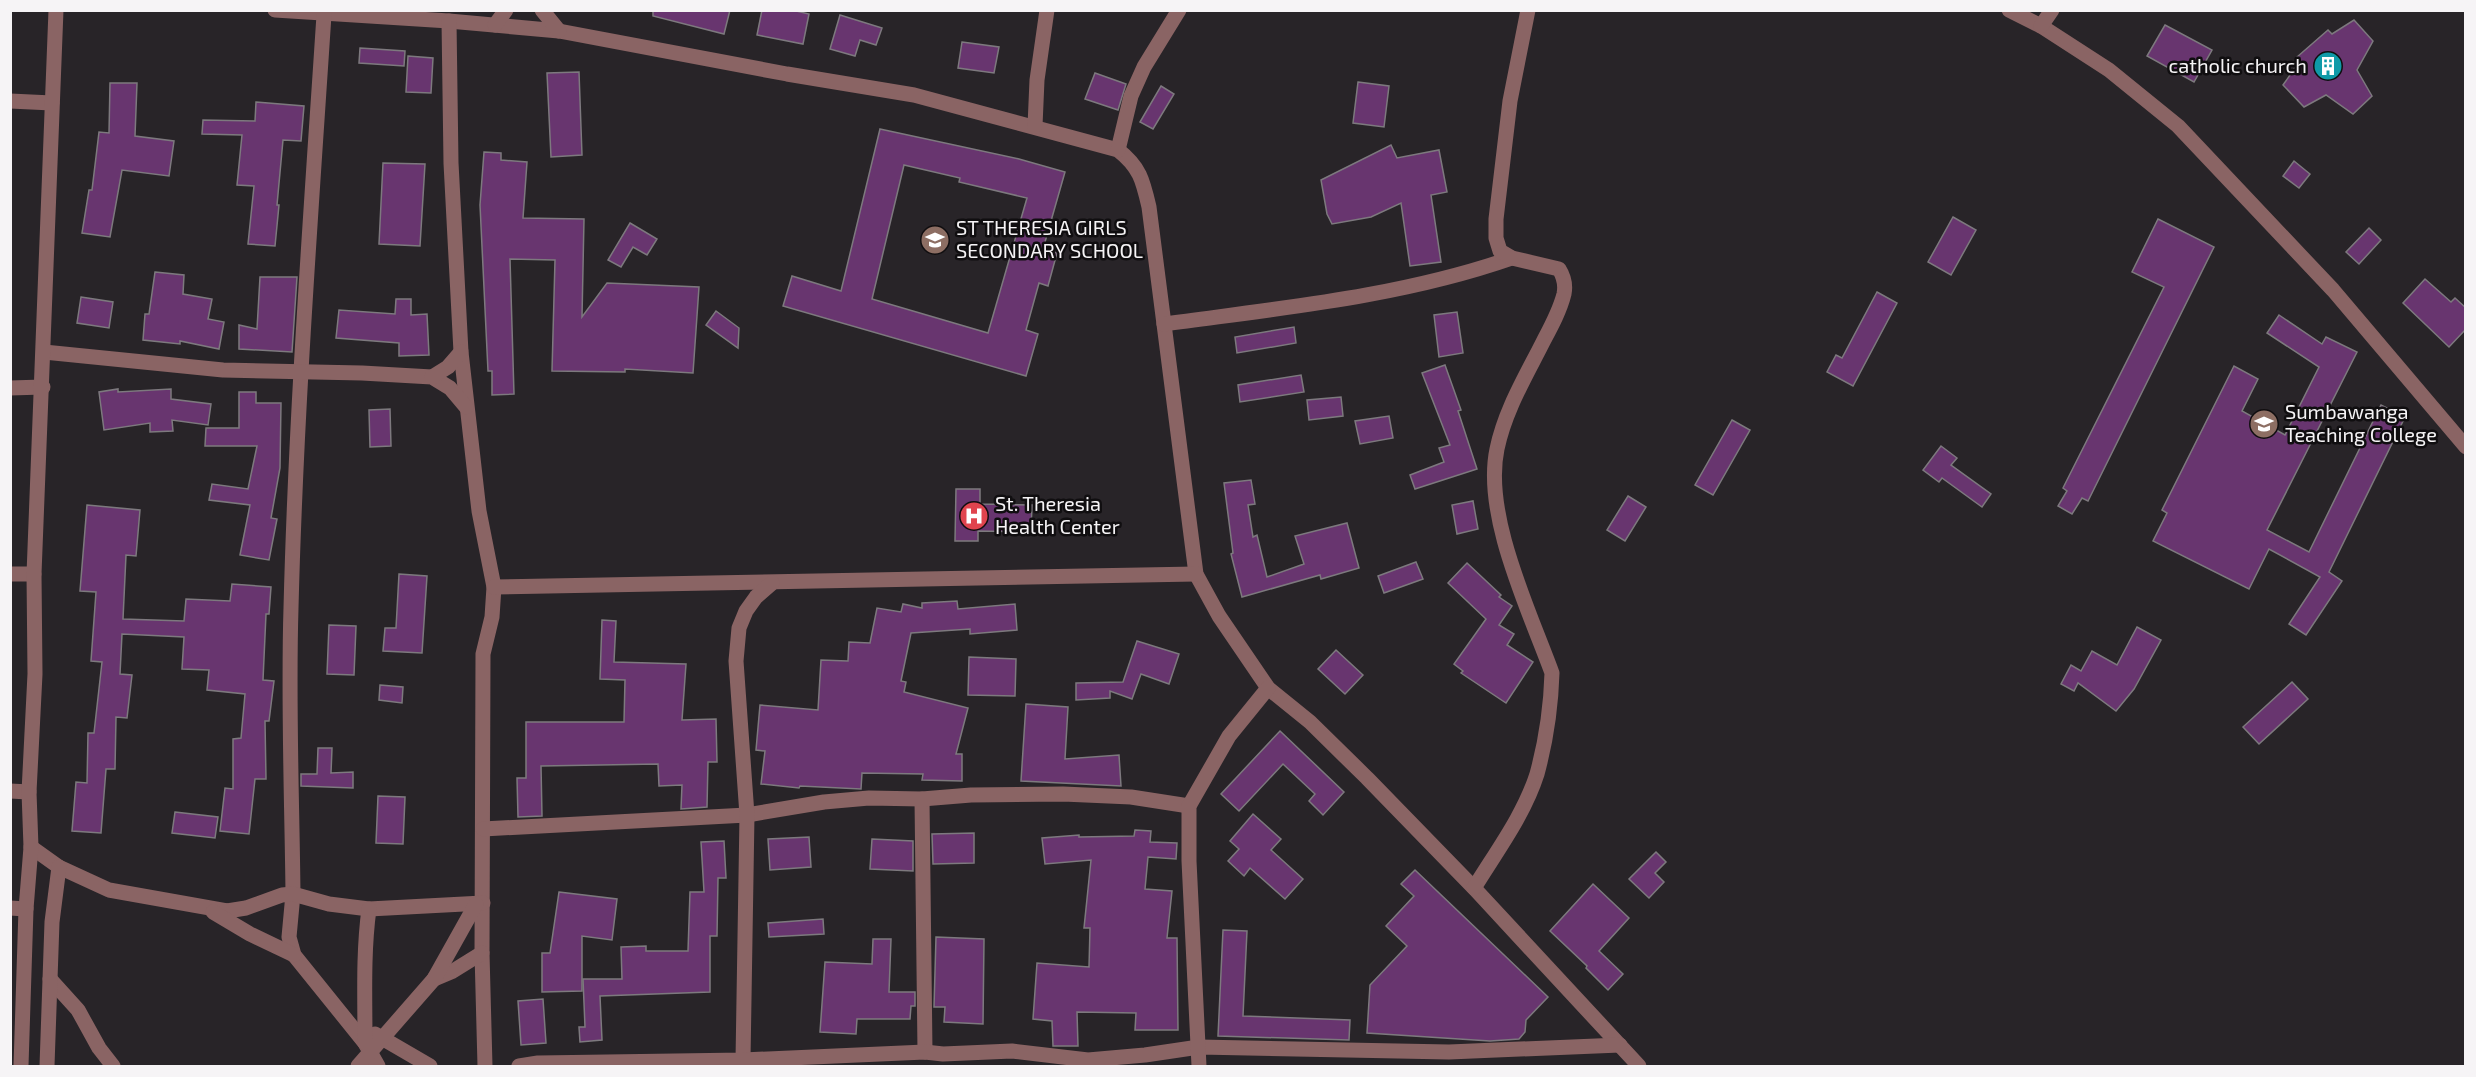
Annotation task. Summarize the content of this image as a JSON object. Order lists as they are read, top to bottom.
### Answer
{
  "places": {
    "building": ["catholic church"],
    "school or university": ["ST THERESIA GIRLS SECONDARY SCHOOL", "Sumbawanga Teaching College"],
    "hospital": ["St. Theresia Health Center"]
  }
}
